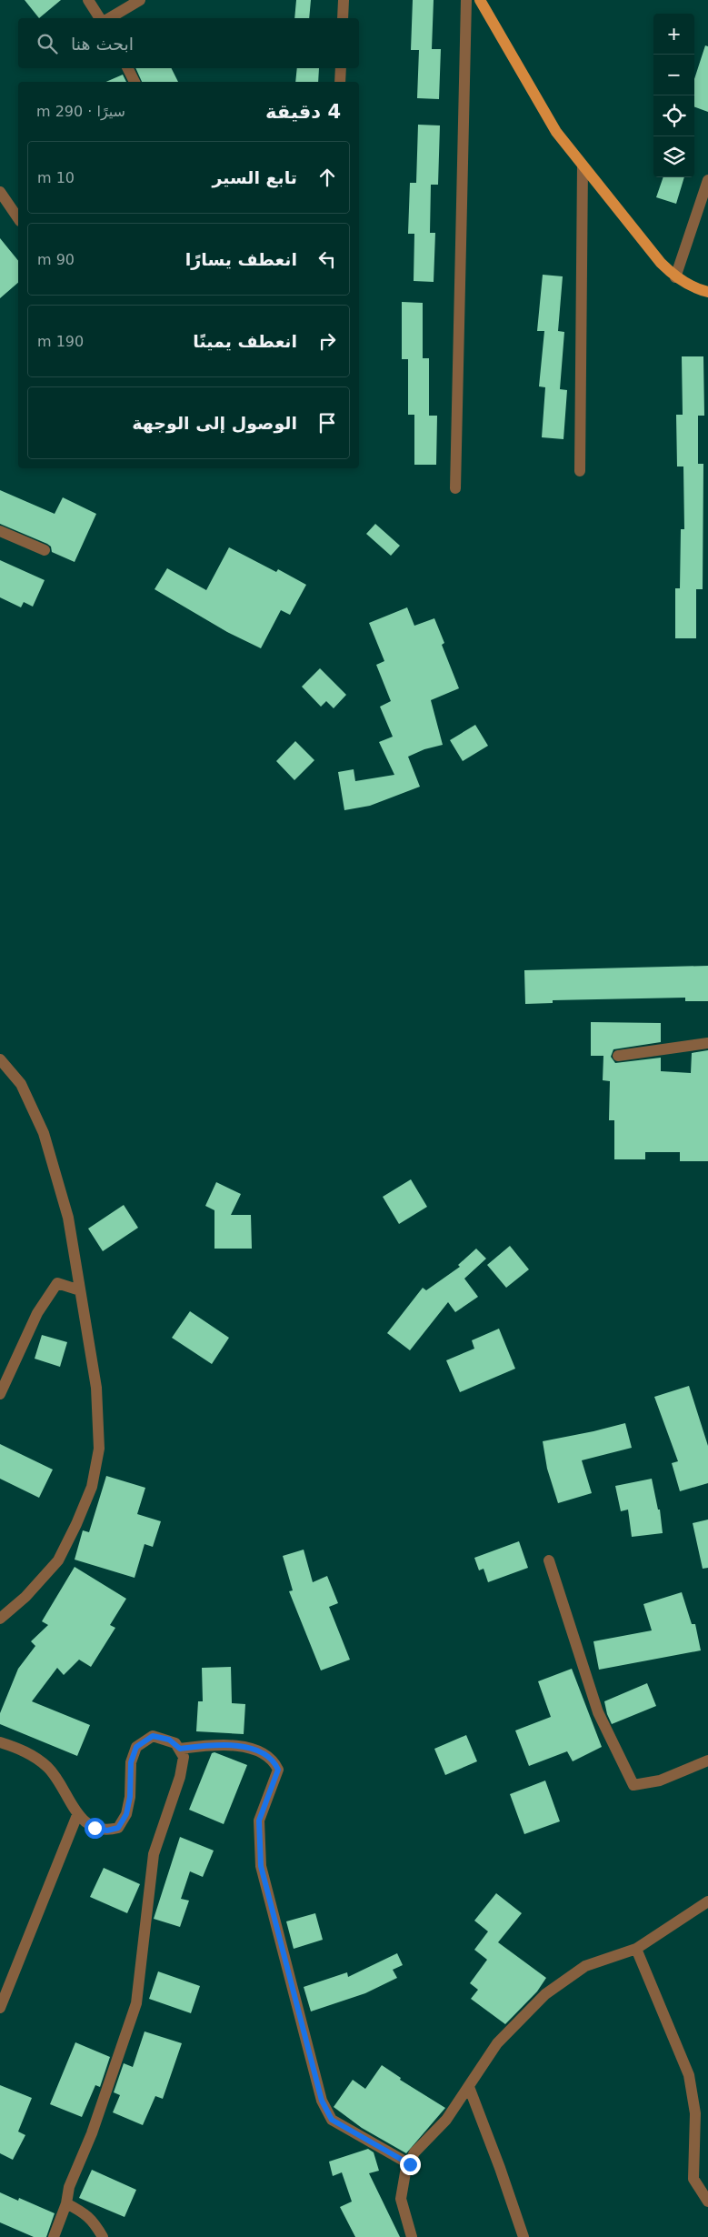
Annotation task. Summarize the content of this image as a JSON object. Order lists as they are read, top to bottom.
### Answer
{
  "page": {
    "map_buttons": ["+", "−"],
    "search": "ابحث هنا",
    "heading": ["4 دقيقة", "سيرًا · 290 m"],
    "list": [
      ["تابع السير", "10 m"],
      ["انعطف يسارًا", "90 m"],
      ["انعطف يمينًا", "190 m"],
      "الوصول إلى الوجهة"
    ]
  }
}
